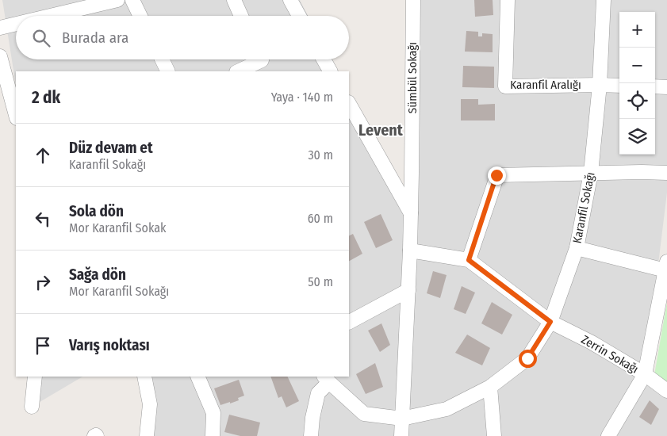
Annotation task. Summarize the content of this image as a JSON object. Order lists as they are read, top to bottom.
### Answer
{
  "streets": {
    "street": [
      "Sümbül Sokağı",
      "Karanfil Aralığı",
      "Karanfil Sokağı",
      "Zerrin Sokağı"
    ]
  },
  "crossings": [
    ["Sümbül Sokağı", "Karanfil Sokağı"],
    ["Karanfil Aralığı", "Karanfil Sokağı"],
    ["Karanfil Sokağı", "Zerrin Sokağı"]
  ],
  "districts": ["Levent"],
  "page": {
    "map_buttons": ["+", "−"],
    "search": "Burada ara",
    "heading": ["2 dk", "Yaya · 140 m"],
    "list": [
      ["Düz devam et", "Karanfil Sokağı", "30 m"],
      ["Sola dön", "Mor Karanfil Sokak", "60 m"],
      ["Sağa dön", "Mor Karanfil Sokağı", "50 m"],
      "Varış noktası"
    ]
  }
}
